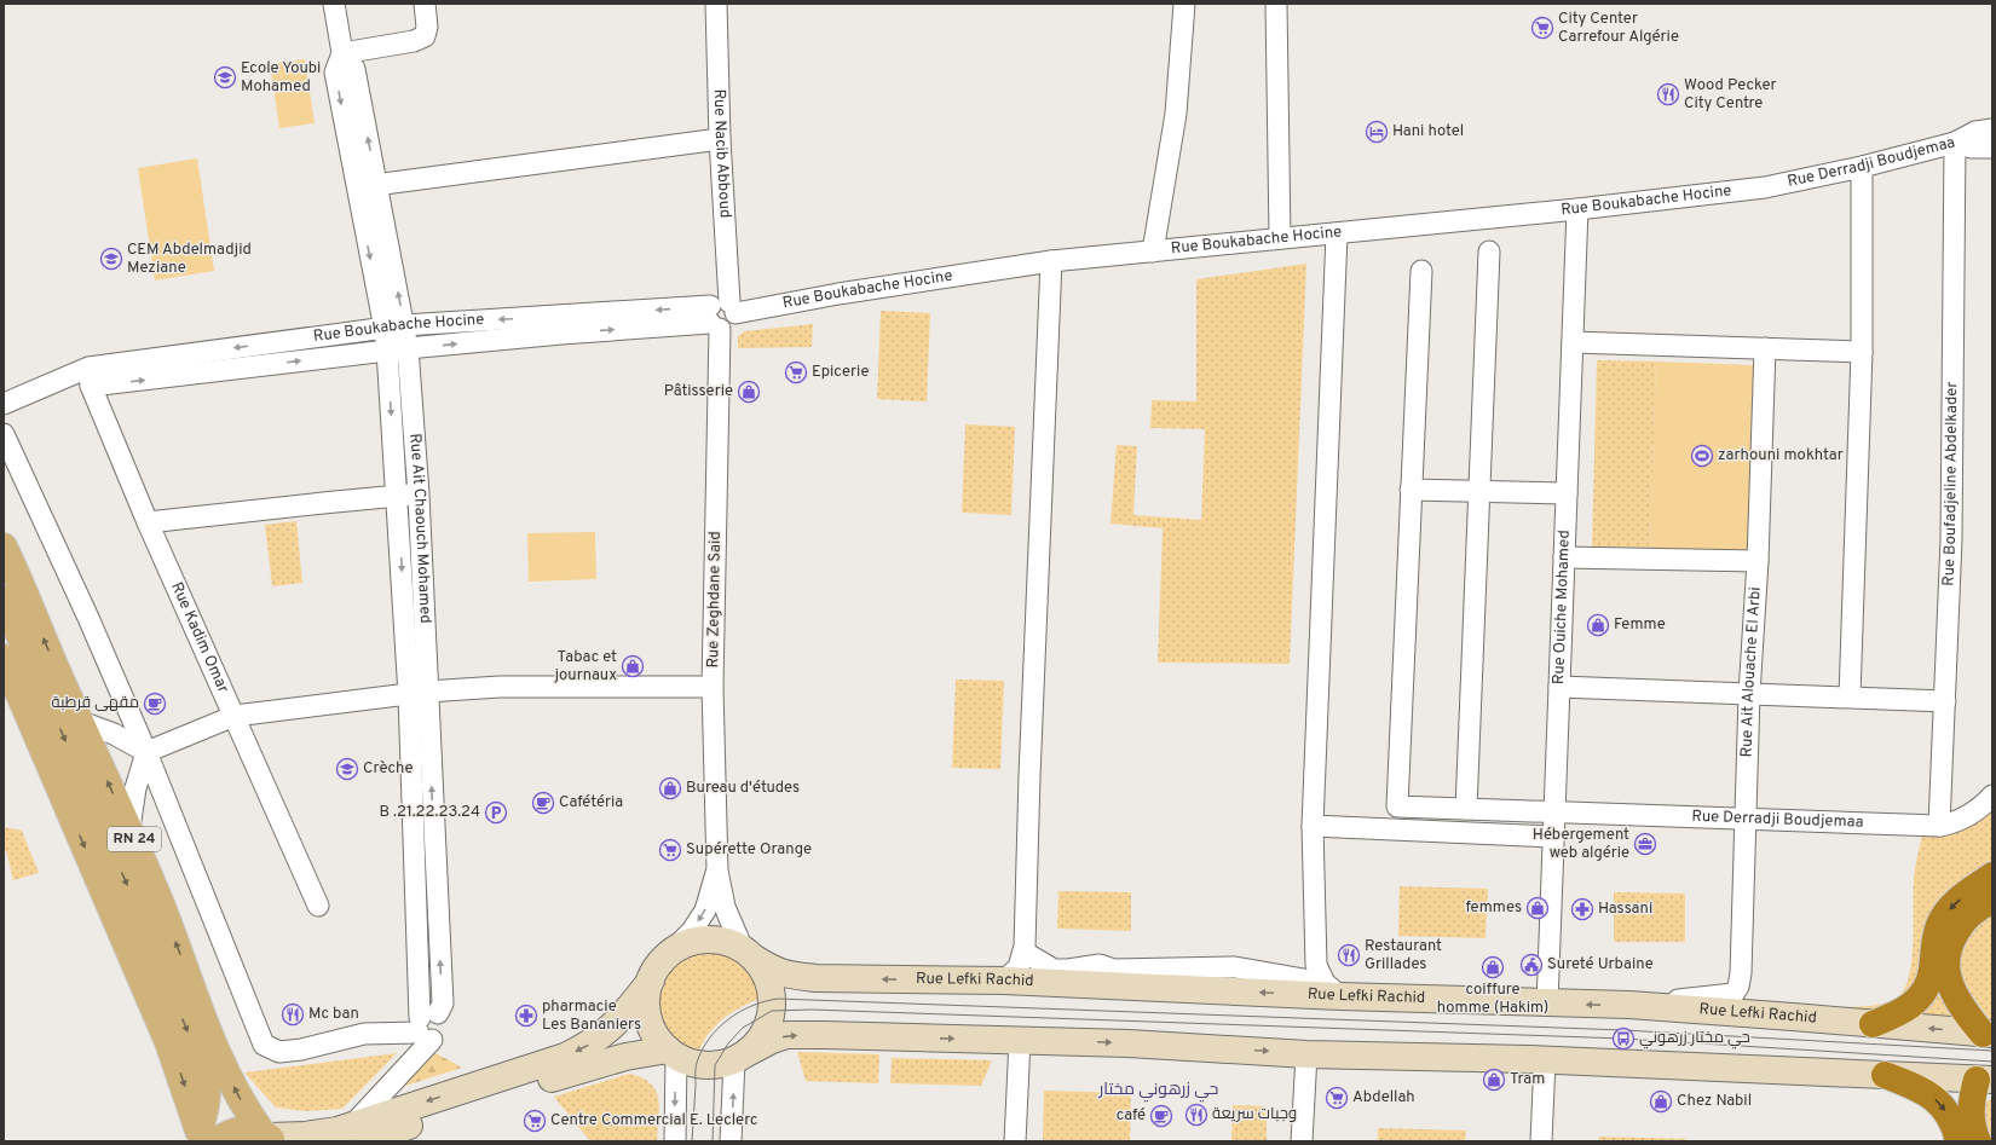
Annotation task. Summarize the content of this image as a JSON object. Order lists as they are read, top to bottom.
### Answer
{
  "streets": {
    "main road": ["RN 24", "Rue Lefki Rachid"],
    "street": [
      "Rue Nacib Abboud",
      "Rue Derradji Boudjemaa",
      "Rue Boukabache Hocine",
      "Rue Boufadjeline Abdelkader",
      "Rue Ait Chaouch Mohamed",
      "Rue Zeghdane Said",
      "Rue Ouiche Mohamed",
      "Rue Kadim Omar",
      "Rue Ait Alouache El Arbi"
    ]
  },
  "crossings": [
    ["Rue Nacib Abboud", "Rue Boukabache Hocine"],
    ["Rue Nacib Abboud", "Rue Zeghdane Said"],
    ["Rue Derradji Boudjemaa", "Rue Boukabache Hocine"],
    ["Rue Derradji Boudjemaa", "Rue Boufadjeline Abdelkader"],
    ["Rue Derradji Boudjemaa", "Rue Ouiche Mohamed"],
    ["Rue Derradji Boudjemaa", "Rue Ait Alouache El Arbi"],
    ["Rue Boukabache Hocine", "Rue Ait Chaouch Mohamed"],
    ["Rue Boukabache Hocine", "Rue Zeghdane Said"],
    ["Rue Boukabache Hocine", "Rue Ouiche Mohamed"],
    ["Rue Boukabache Hocine", "Rue Kadim Omar"],
    ["Rue Ouiche Mohamed", "Rue Lefki Rachid"],
    ["Rue Ait Alouache El Arbi", "Rue Lefki Rachid"]
  ],
  "districts": ["حي زرهوني مختار"],
  "places": {
    "supermarket": [
      "City Center Carrefour Algérie",
      "Epicerie",
      "Supérette Orange",
      "Abdellah",
      "Centre Commercial E. Leclerc"
    ],
    "school or university": ["Ecole Youbi Mohamed", "CEM Abdelmadjid Meziane", "Crèche"],
    "restaurant": [
      "Wood Pecker City Centre",
      "Restaurant Grillades",
      "Mc ban",
      "وجبات سريعة"
    ],
    "hotel": ["Hani hotel"],
    "shop": [
      "Pâtisserie",
      "Femme",
      "Tabac et journaux",
      "Bureau d'études",
      "femmes",
      "coiffure homme (Hakim)",
      "Tram",
      "Chez Nabil"
    ],
    "sports": ["zarhouni mokhtar"],
    "cafe": ["مقهى قرطبة", "Cafétéria", "café"],
    "parking": ["B .21.22.23.24"],
    "office": ["Hébergement web algérie"],
    "pharmacy": ["Hassani", "pharmacie Les Bananiers"],
    "public building": ["Sureté Urbaine"],
    "bus stop": ["حي مختار زرهوني"]
  }
}
